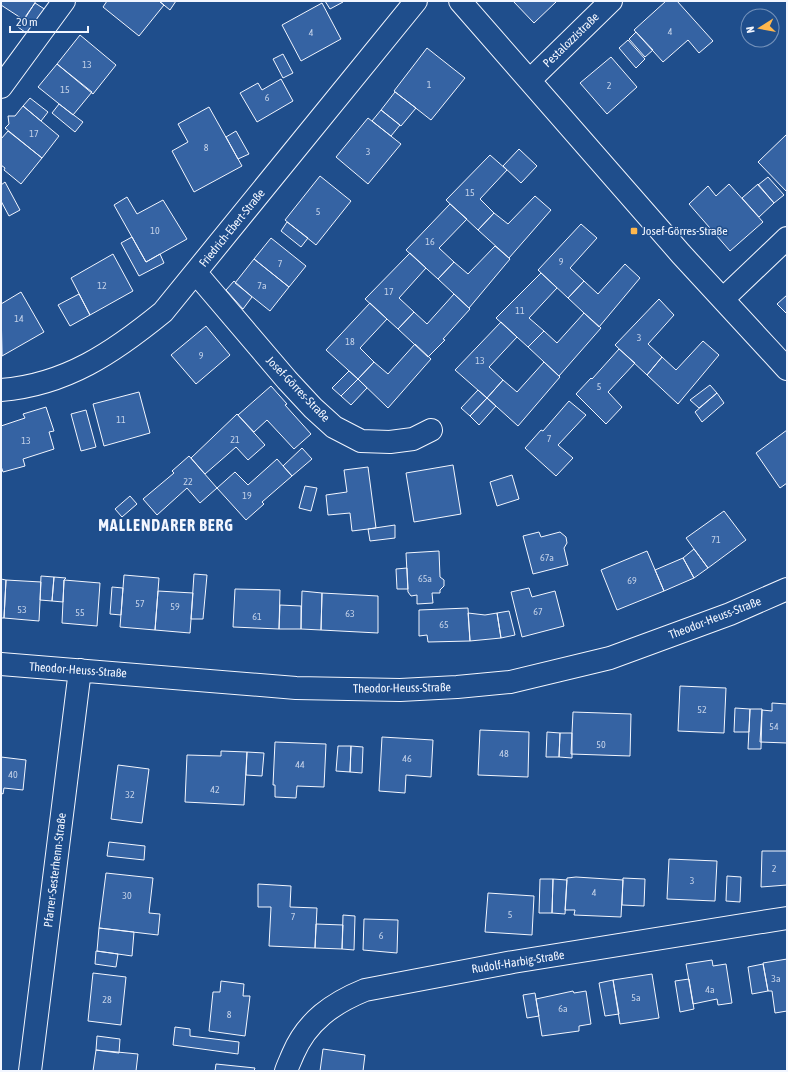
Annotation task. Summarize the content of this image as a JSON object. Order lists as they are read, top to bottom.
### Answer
{
  "streets": {
    "street": [
      "Pestalozzistraße",
      "Friedrich-Ebert-Straße",
      "Josef-Görres-Straße",
      "Theodor-Heuss-Straße",
      "Pfarrer-Sesterhenn-Straße",
      "Rudolf-Harbig-Straße"
    ]
  },
  "crossings": [
    ["Friedrich-Ebert-Straße", "Josef-Görres-Straße"],
    ["Theodor-Heuss-Straße", "Pfarrer-Sesterhenn-Straße"]
  ],
  "districts": ["MALLENDARER BERG"],
  "places": {
    "transit": ["Josef-Görres-Straße"]
  },
  "house_numbers": [
    "4",
    "4",
    "13",
    "1",
    "2",
    "15",
    "6",
    "17",
    "8",
    "3",
    "15",
    "5",
    "10",
    "16",
    "9",
    "7",
    "12",
    "7a",
    "17",
    "11",
    "14",
    "3",
    "18",
    "9",
    "13",
    "5",
    "11",
    "7",
    "21",
    "13",
    "22",
    "19",
    "71",
    "67a",
    "65a",
    "69",
    "57",
    "59",
    "53",
    "67",
    "55",
    "63",
    "61",
    "65",
    "52",
    "54",
    "50",
    "48",
    "46",
    "44",
    "40",
    "42",
    "32",
    "2",
    "3",
    "4",
    "30",
    "5",
    "7",
    "6",
    "3a",
    "4a",
    "5a",
    "28",
    "6a",
    "8"
  ],
  "scale_bar": "20 m",
  "north": "left"
}
